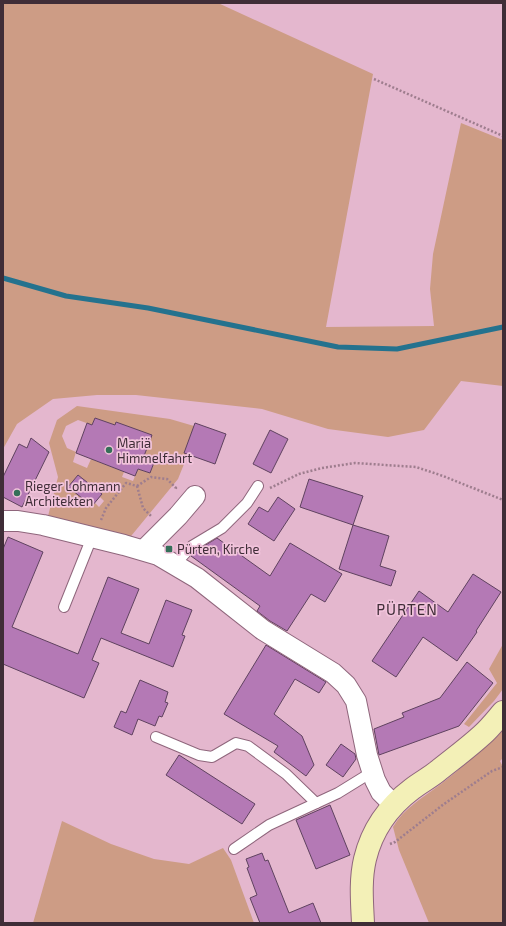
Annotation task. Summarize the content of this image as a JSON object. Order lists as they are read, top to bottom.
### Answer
{
  "districts": ["PÜRTEN"],
  "places": {
    "other": ["Mariä Himmelfahrt", "Rieger Lohmann Architekten"],
    "transit": ["Pürten, Kirche"]
  }
}
